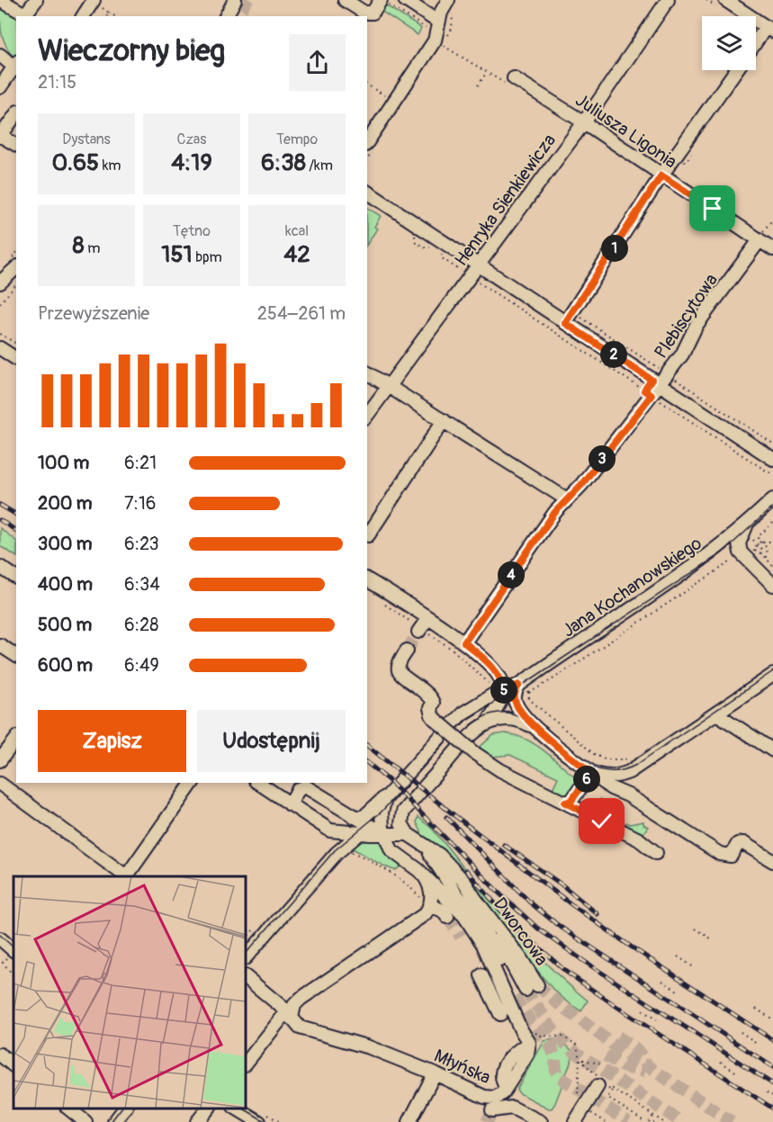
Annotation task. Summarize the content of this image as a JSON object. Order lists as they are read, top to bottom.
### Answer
{
  "streets": {
    "street": [
      "Juliusza Ligonia",
      "Henryka Sienkiewicza",
      "Plebiscytowa",
      "Jana Kochanowskiego",
      "Dworcowa",
      "Młyńska"
    ]
  },
  "crossings": [
    ["Juliusza Ligonia", "Henryka Sienkiewicza"],
    ["Juliusza Ligonia", "Plebiscytowa"],
    ["Jana Kochanowskiego", "Dworcowa"]
  ],
  "page": {
    "heading": ["Wieczorny bieg", "21:15"],
    "stats": [
      ["Dystans", "0.65 km"],
      ["Czas", "4:19"],
      ["Tempo", "6:38 /km"],
      ["8 m"],
      ["Tętno", "151 bpm"],
      ["kcal", "42"]
    ],
    "pins": [
      "1",
      "2",
      "3",
      "4",
      "5",
      "6"
    ],
    "chart": ["Przewyższenie", "254–261 m"],
    "list": [
      {
        "name": "100 m",
        "note": "6:21"
      },
      {
        "name": "200 m",
        "note": "7:16"
      },
      {
        "name": "300 m",
        "note": "6:23"
      },
      {
        "name": "400 m",
        "note": "6:34"
      },
      {
        "name": "500 m",
        "note": "6:28"
      },
      {
        "name": "600 m",
        "note": "6:49"
      }
    ],
    "buttons": ["Zapisz", "Udostępnij"]
  }
}
